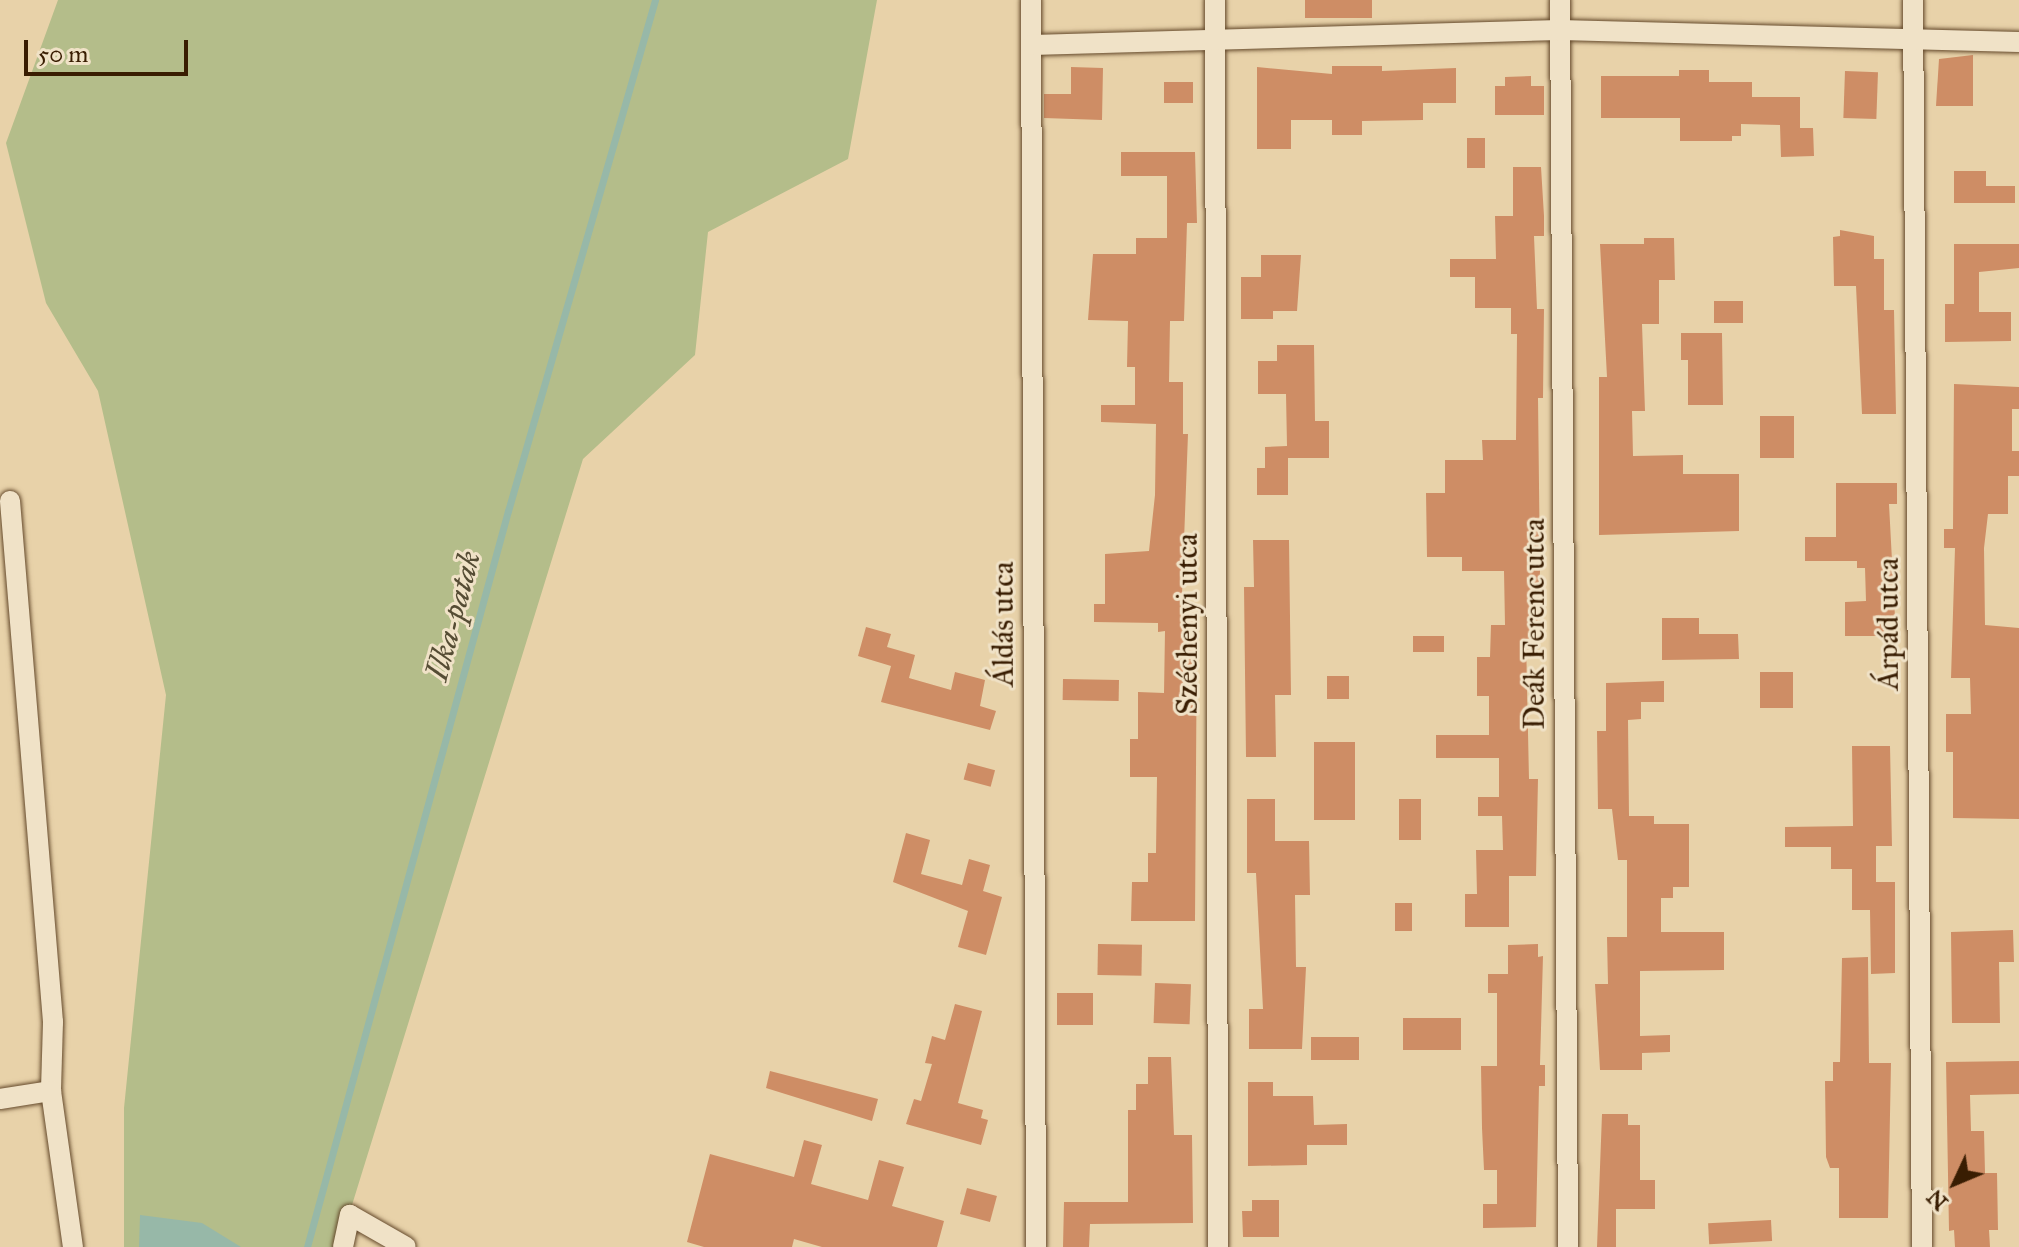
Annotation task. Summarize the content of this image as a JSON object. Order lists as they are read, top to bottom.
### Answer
{
  "streets": {
    "street": [
      "Áldás utca",
      "Széchenyi utca",
      "Deák Ferenc utca",
      "Árpád utca"
    ]
  },
  "water": ["Ilka-patak"],
  "scale_bar": "50 m",
  "north": "bottom left"
}
